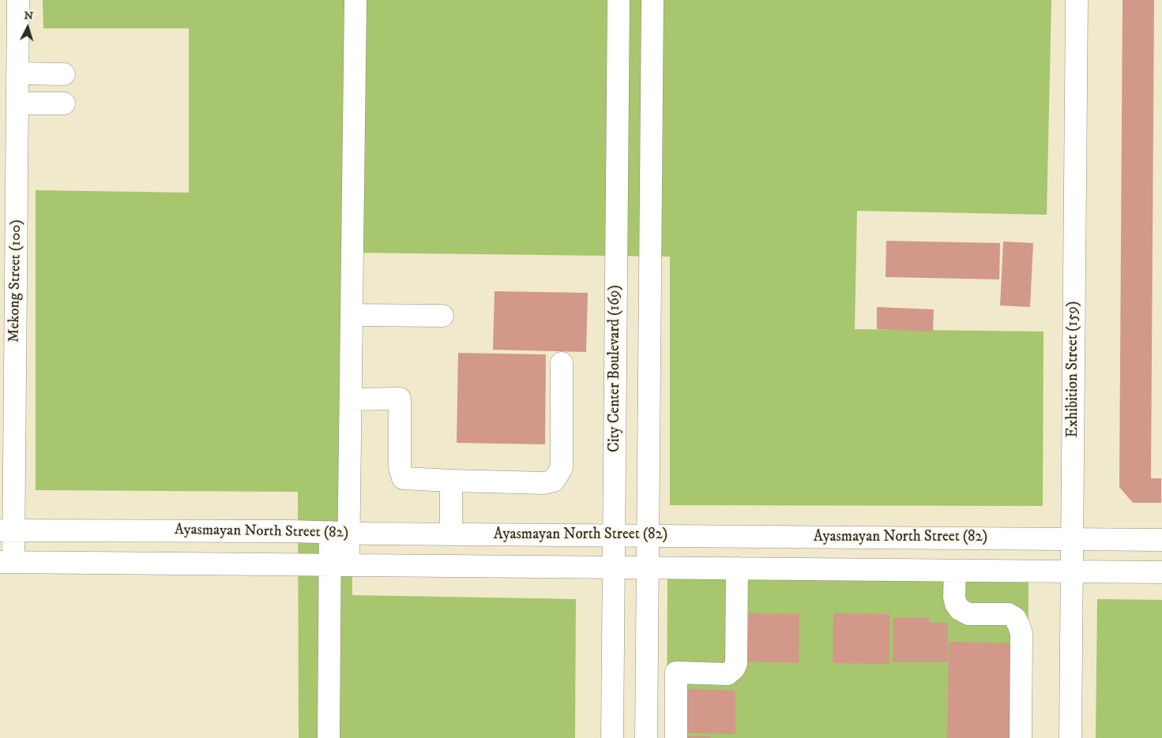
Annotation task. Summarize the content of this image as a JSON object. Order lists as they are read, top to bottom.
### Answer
{
  "streets": {
    "street": [
      "Mekong Street (100)",
      "City Center Boulevard (169)",
      "Exhibition Street (159)",
      "Ayasmayan North Street (82)"
    ]
  },
  "crossings": [
    ["Mekong Street (100)", "Ayasmayan North Street (82)"],
    ["City Center Boulevard (169)", "Ayasmayan North Street (82)"],
    ["Exhibition Street (159)", "Ayasmayan North Street (82)"]
  ],
  "north": "top"
}
